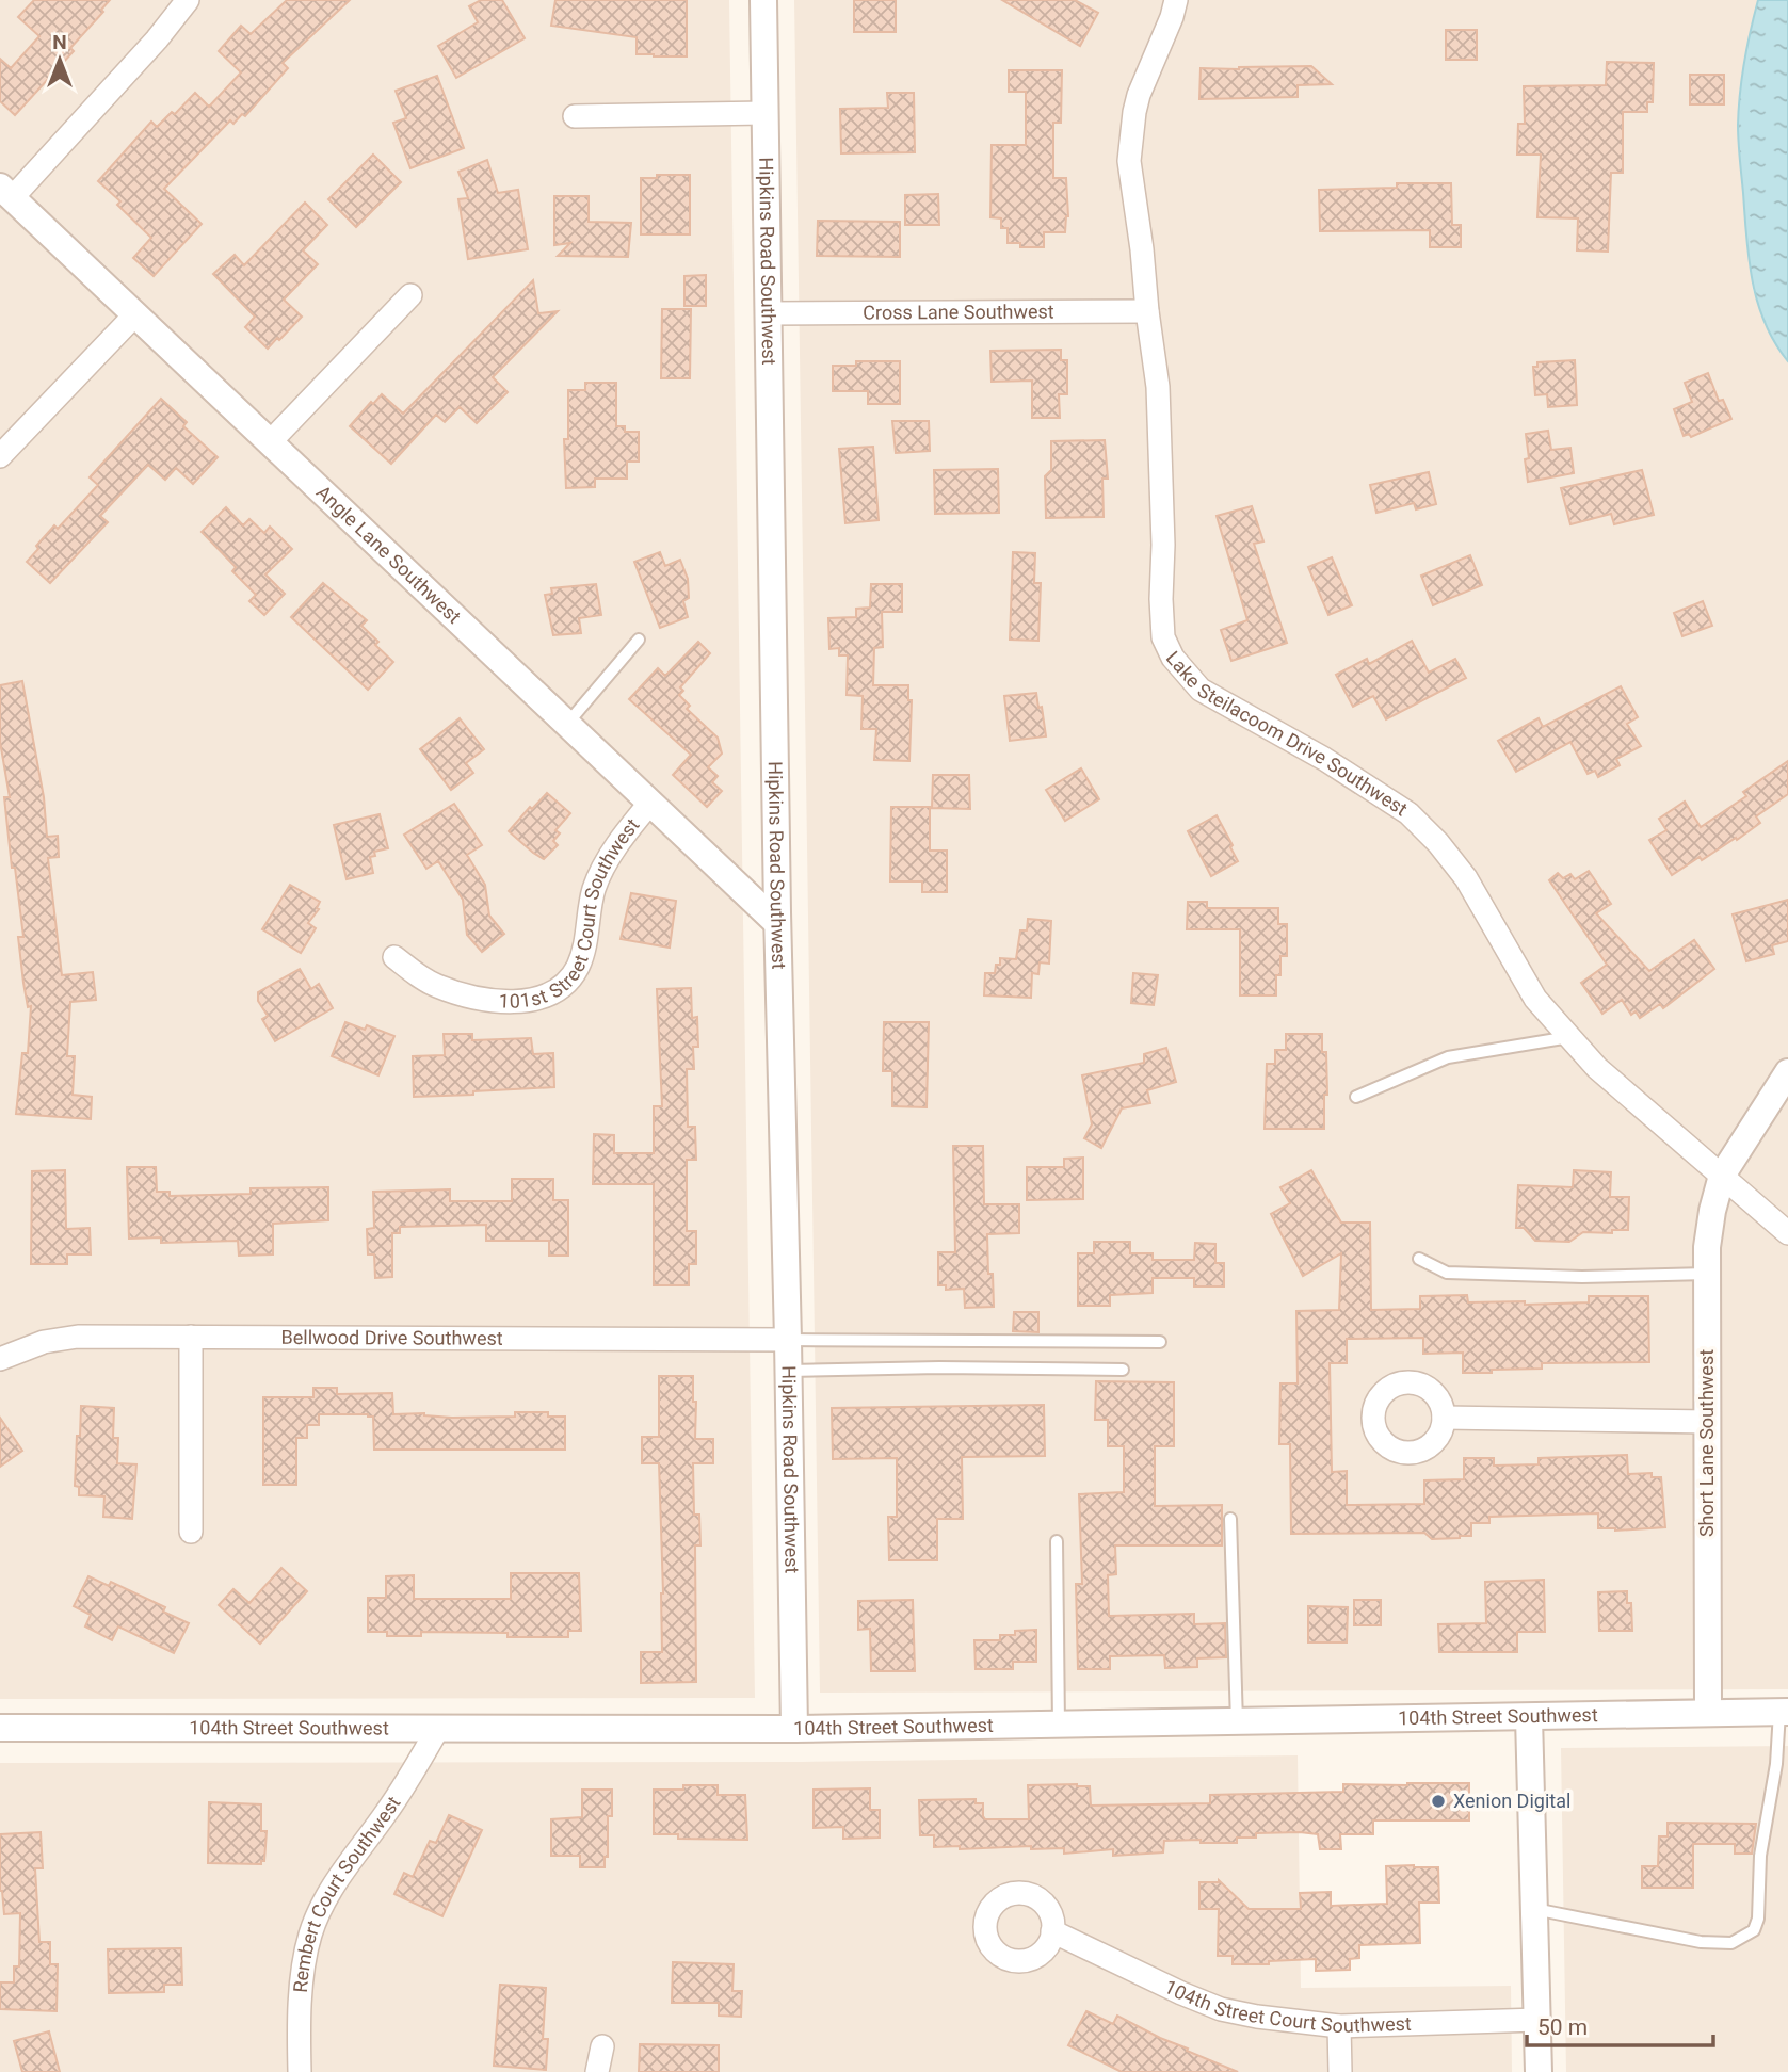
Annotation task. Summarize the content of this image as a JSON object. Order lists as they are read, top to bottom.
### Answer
{
  "streets": {
    "street": [
      "Hipkins Road Southwest",
      "Cross Lane Southwest",
      "Angle Lane Southwest",
      "Lake Steilacoom Drive Southwest",
      "101st Street Court Southwest",
      "Bellwood Drive Southwest",
      "Short Lane Southwest",
      "104th Street Southwest",
      "Rembert Court Southwest",
      "104th Street Court Southwest"
    ]
  },
  "crossings": [
    ["Hipkins Road Southwest", "Cross Lane Southwest"],
    ["Hipkins Road Southwest", "Angle Lane Southwest"],
    ["Hipkins Road Southwest", "Bellwood Drive Southwest"],
    ["Hipkins Road Southwest", "104th Street Southwest"],
    ["Cross Lane Southwest", "Lake Steilacoom Drive Southwest"],
    ["Angle Lane Southwest", "101st Street Court Southwest"],
    ["Lake Steilacoom Drive Southwest", "Short Lane Southwest"],
    ["Short Lane Southwest", "104th Street Southwest"],
    ["104th Street Southwest", "Rembert Court Southwest"]
  ],
  "places": ["Xenion Digital"],
  "scale_bar": "50 m",
  "north": "top"
}
